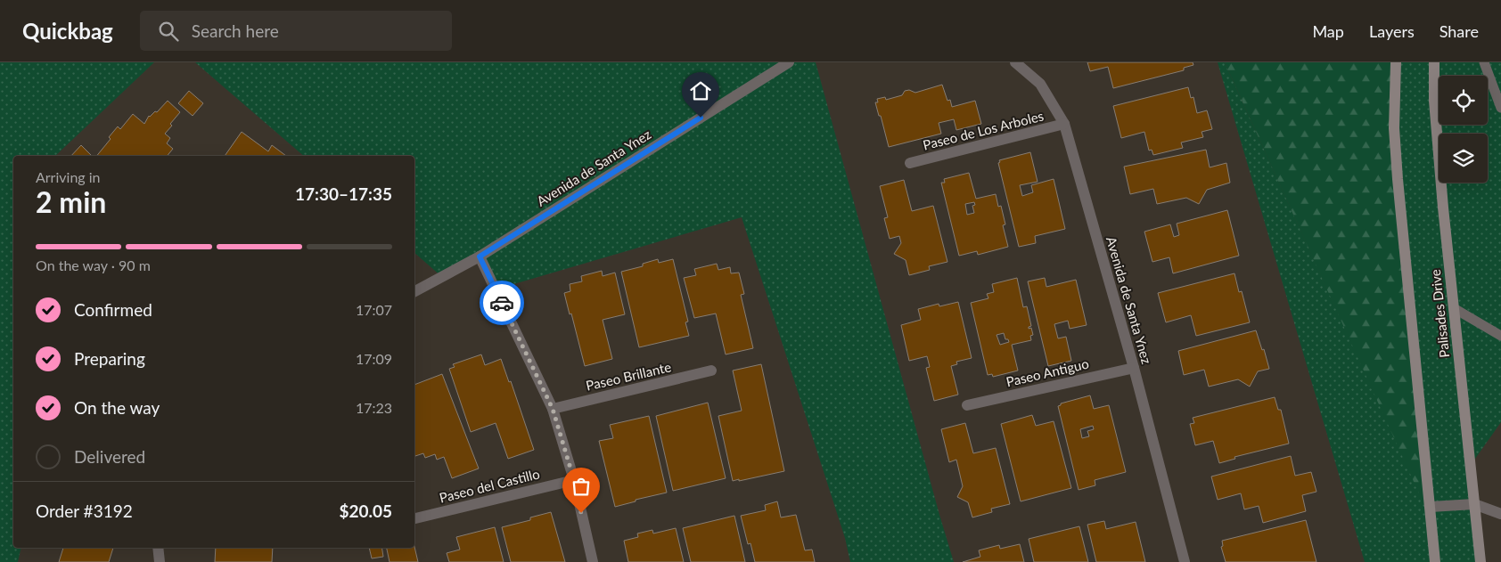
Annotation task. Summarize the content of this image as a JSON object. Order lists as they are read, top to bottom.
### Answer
{
  "streets": {
    "street": [
      "Paseo de Los Arboles",
      "Avenida de Santa Ynez",
      "Palisades Drive",
      "Paseo Antiguo",
      "Paseo Brillante",
      "Paseo del Castillo"
    ]
  },
  "crossings": [
    ["Paseo de Los Arboles", "Avenida de Santa Ynez"],
    ["Avenida de Santa Ynez", "Paseo Antiguo"]
  ],
  "page": {
    "header": "Quickbag",
    "search": "Search here",
    "nav": ["Map", "Layers", "Share"],
    "heading": ["2 min", "Arriving in", "17:30–17:35"],
    "panel": ["Order #3192", "$20.05"],
    "bar": "On the way · 90 m",
    "list": [
      ["Confirmed", "17:07"],
      ["Preparing", "17:09"],
      ["On the way", "17:23"],
      "Delivered"
    ]
  }
}
